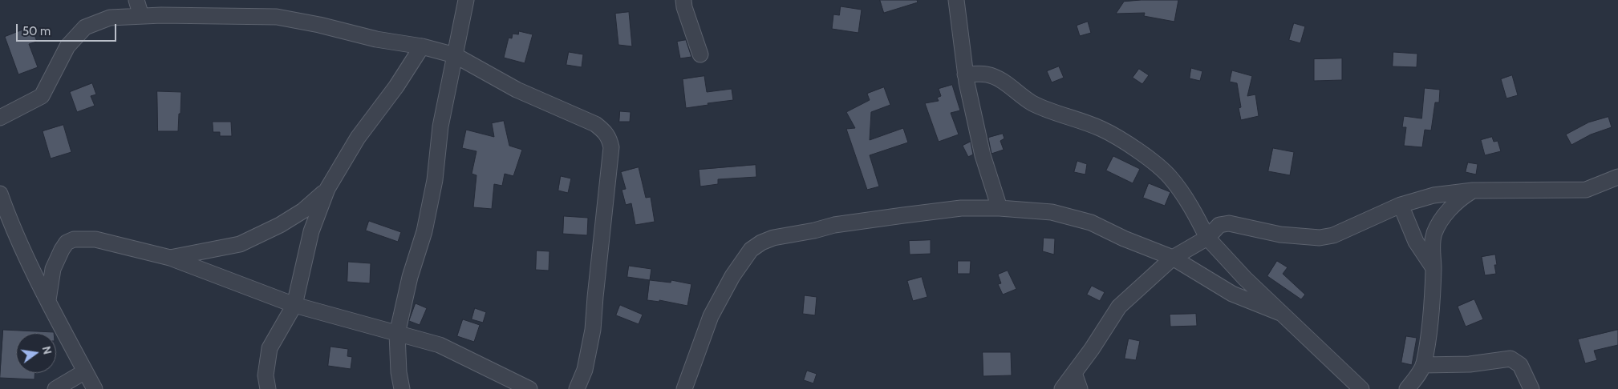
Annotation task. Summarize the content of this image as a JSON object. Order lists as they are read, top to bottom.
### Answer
{
  "scale_bar": "50 m",
  "north": "right"
}
